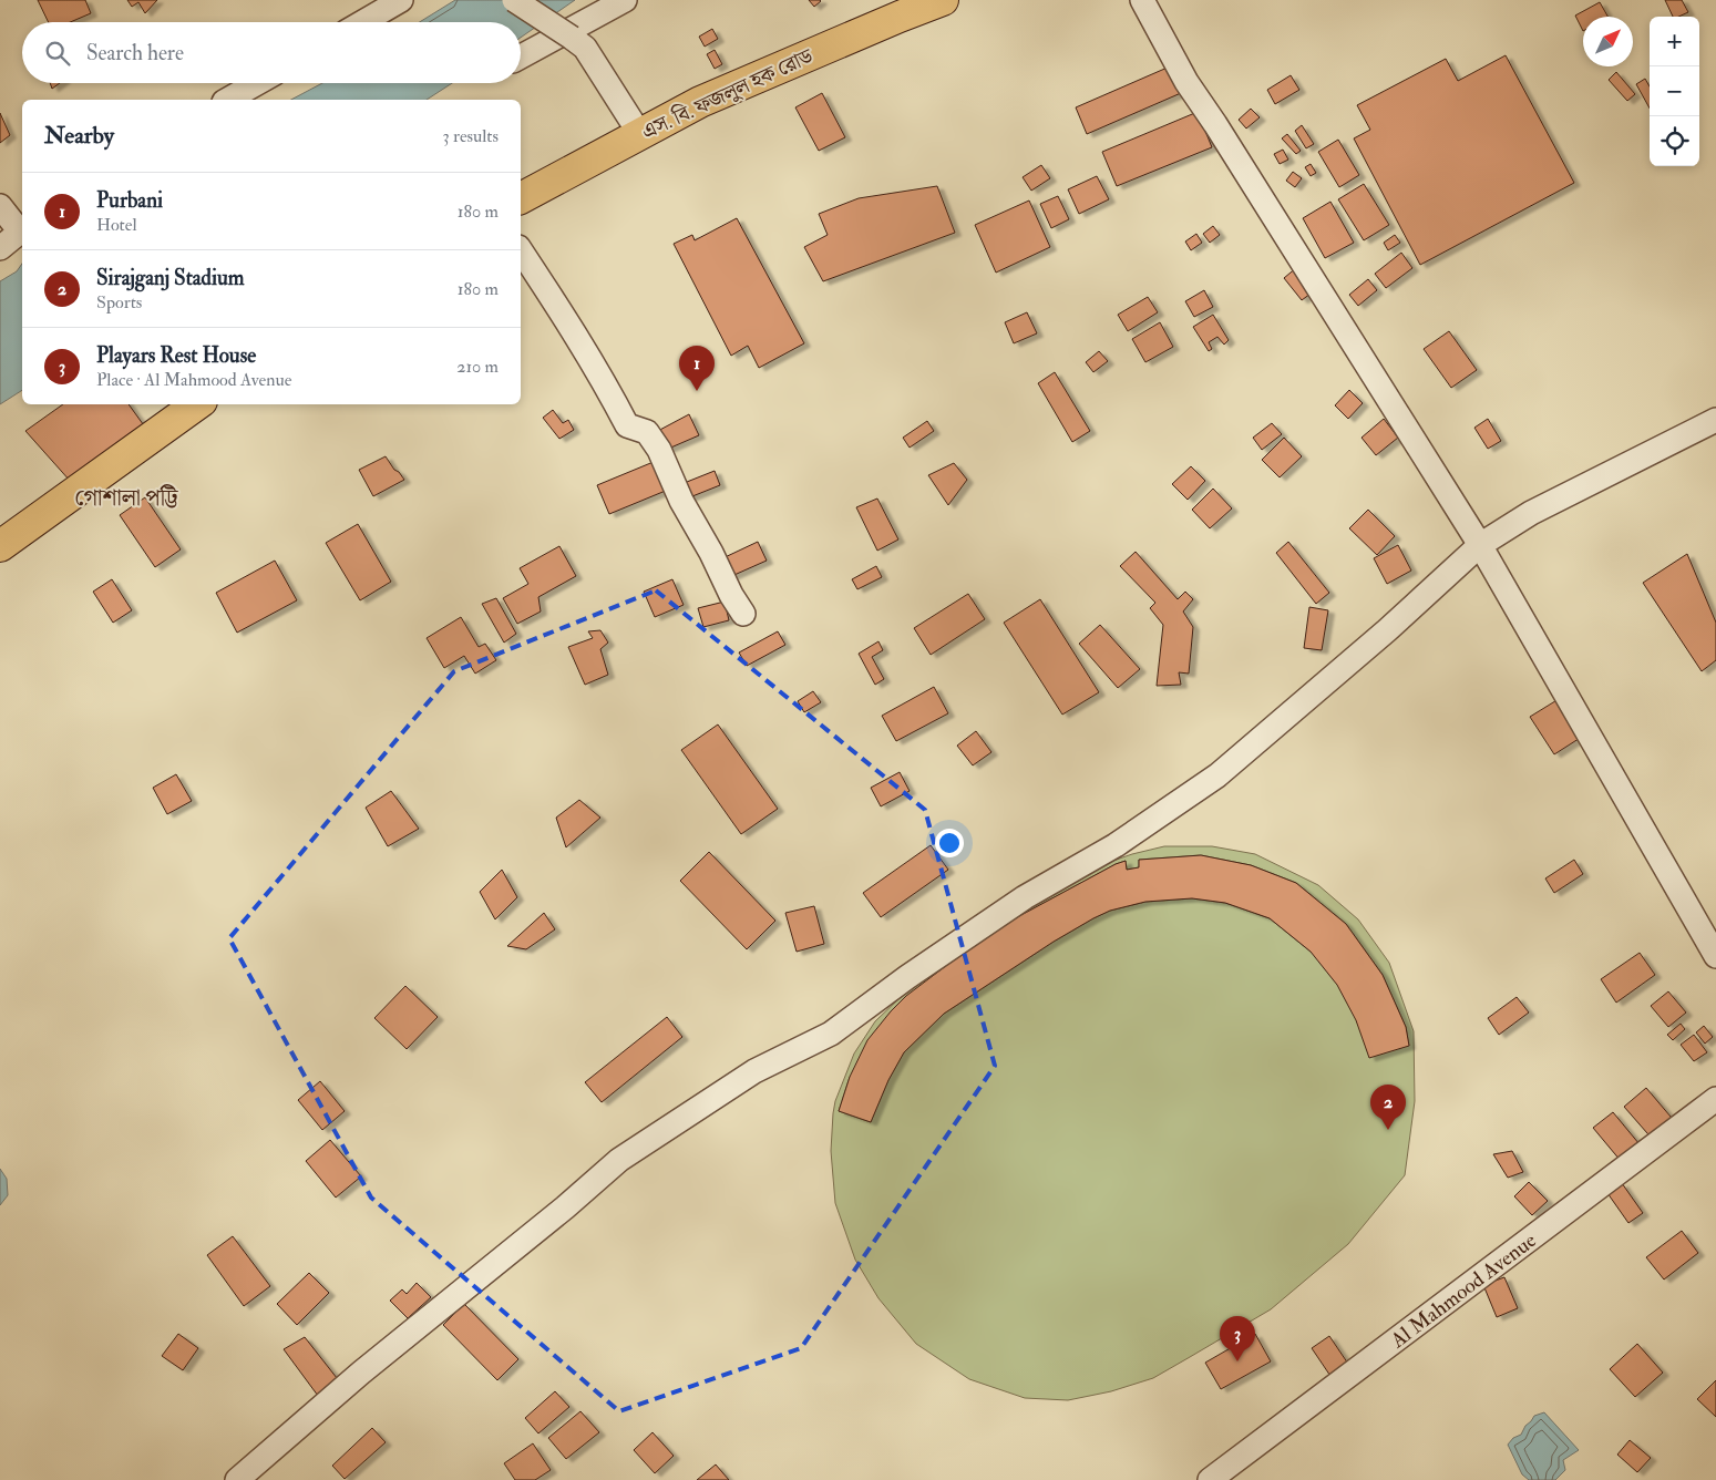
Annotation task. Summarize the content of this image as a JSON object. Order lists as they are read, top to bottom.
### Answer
{
  "streets": {
    "main road": ["এস. বি. ফজলুল হক রোড"],
    "street": ["Al Mahmood Avenue"]
  },
  "districts": ["গোশালা পট্টি"],
  "north": "top right",
  "page": {
    "map_buttons": ["+", "−"],
    "search": "Search here",
    "heading": ["Nearby", "3 results"],
    "list": [
      {
        "mark": "1",
        "name": "Purbani",
        "note": "Hotel",
        "value": "180 m"
      },
      {
        "mark": "2",
        "name": "Sirajganj Stadium",
        "note": "Sports",
        "value": "180 m"
      },
      {
        "mark": "3",
        "name": "Playars Rest House",
        "note": "Place · Al Mahmood Avenue",
        "value": "210 m"
      }
    ],
    "pins": ["1", "2", "3"]
  }
}
